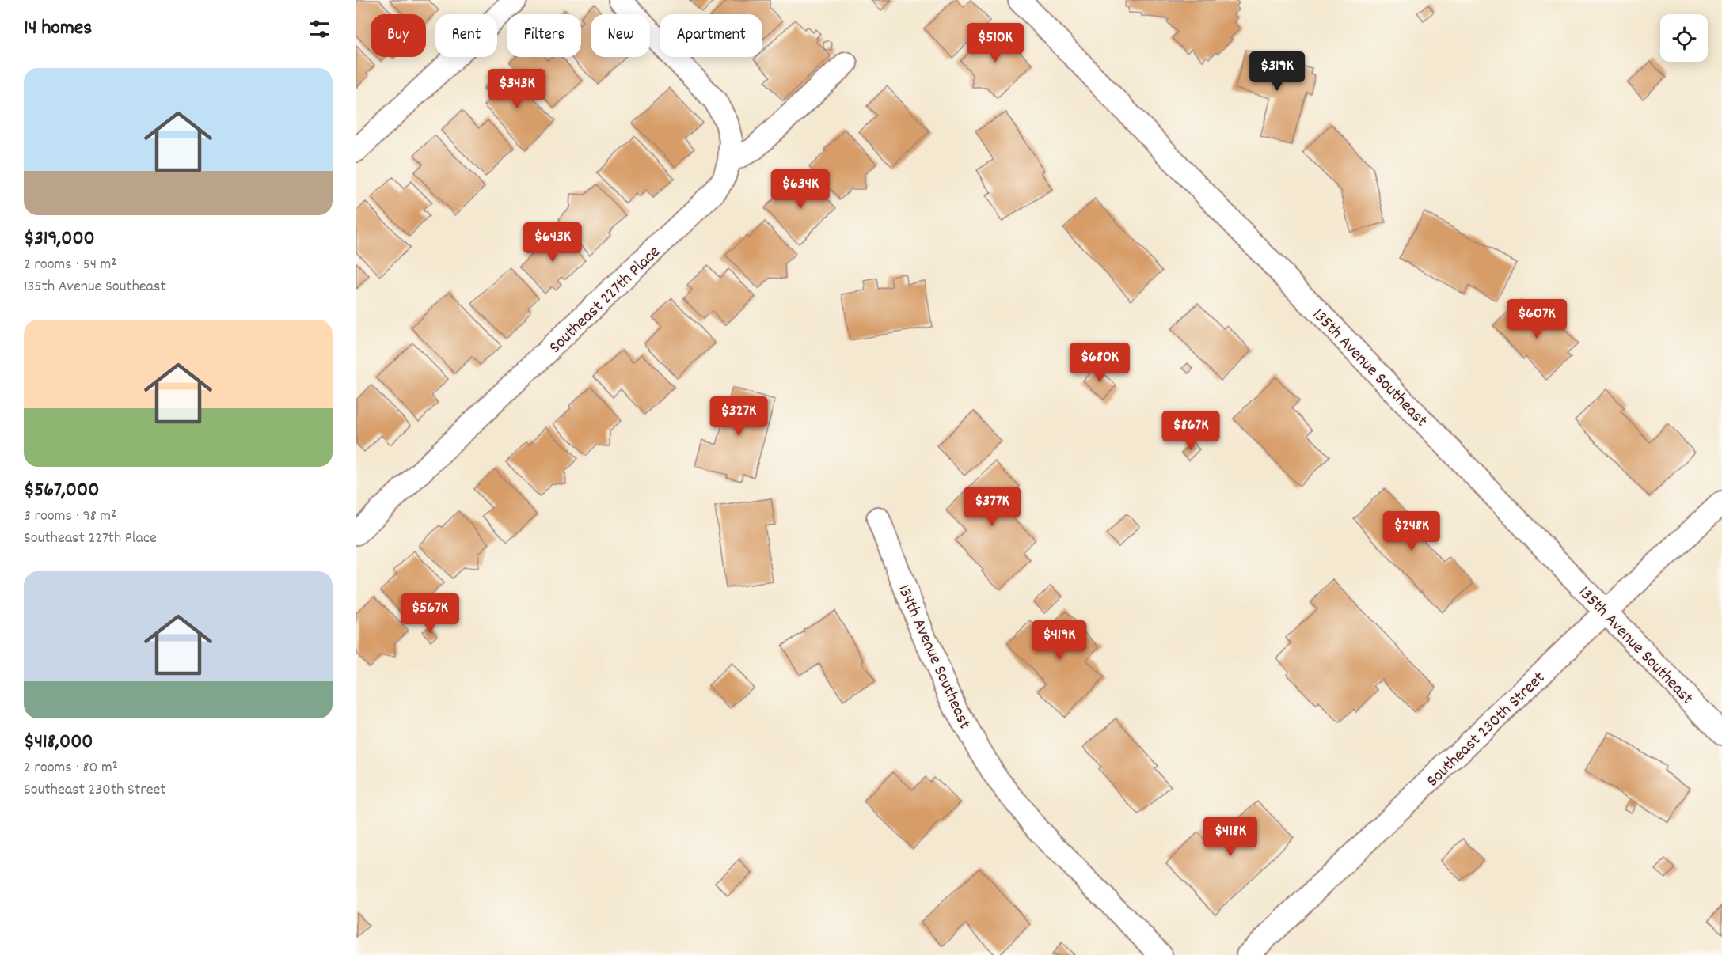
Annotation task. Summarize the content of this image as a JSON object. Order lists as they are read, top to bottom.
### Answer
{
  "streets": {
    "street": [
      "Southeast 227th Place",
      "135th Avenue Southeast",
      "134th Avenue Southeast",
      "Southeast 230th Street"
    ]
  },
  "crossings": [
    ["135th Avenue Southeast", "Southeast 230th Street"]
  ],
  "page": {
    "heading": "14 homes",
    "chip": [
      "Buy",
      "Rent",
      "Filters",
      "New",
      "Apartment"
    ],
    "price": [
      "$510K",
      "$319K",
      "$343K",
      "$634K",
      "$643K",
      "$607K",
      "$680K",
      "$327K",
      "$867K",
      "$377K",
      "$248K",
      "$567K",
      "$419K",
      "$418K"
    ],
    "list": [
      {
        "name": "$319,000",
        "note": "2 rooms · 54 m² · 135th Avenue Southeast"
      },
      {
        "name": "$567,000",
        "note": "3 rooms · 98 m² · Southeast 227th Place"
      },
      {
        "name": "$418,000",
        "note": "2 rooms · 80 m² · Southeast 230th Street"
      }
    ]
  }
}
